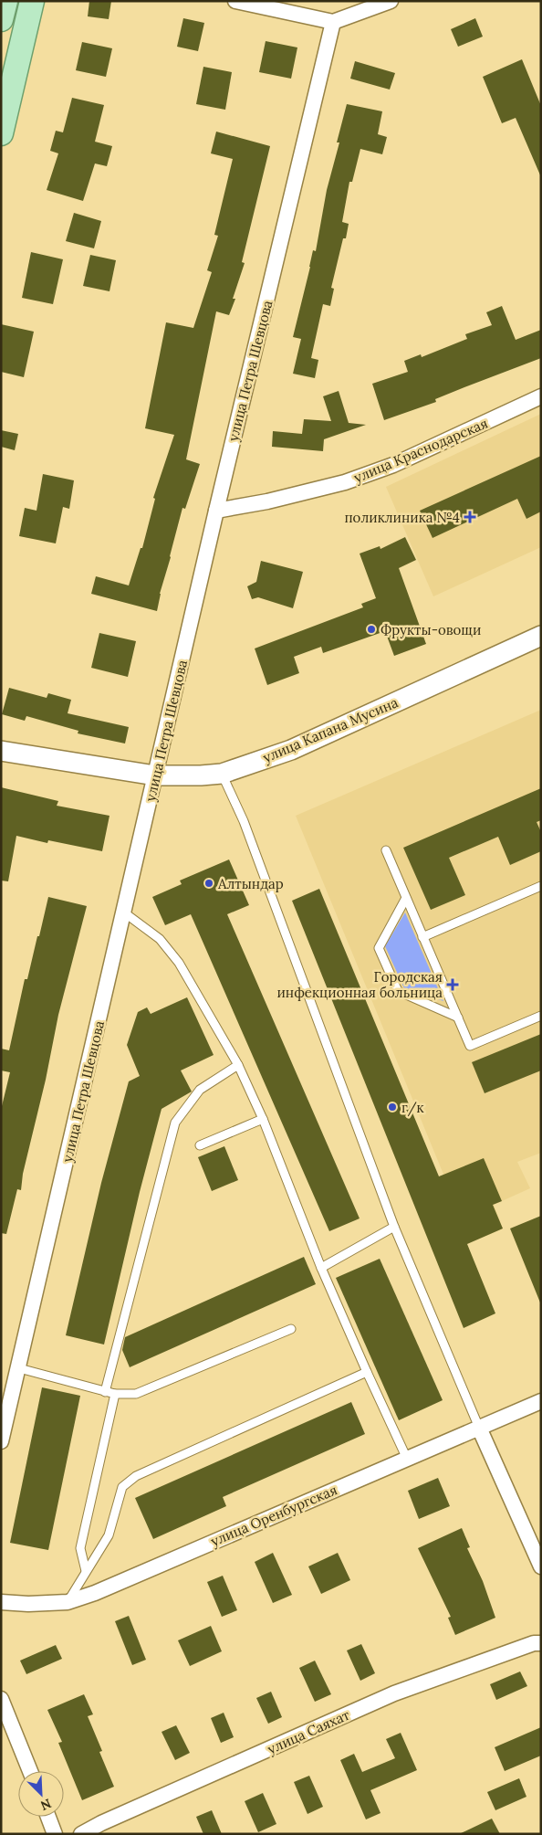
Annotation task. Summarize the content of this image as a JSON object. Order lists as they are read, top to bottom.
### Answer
{
  "streets": {
    "street": [
      "улица Петра Шевцова",
      "улица Краснодарская",
      "улица Капана Мусина",
      "улица Оренбургская",
      "улица Саяхат"
    ]
  },
  "crossings": [
    ["улица Петра Шевцова", "улица Краснодарская"],
    ["улица Петра Шевцова", "улица Капана Мусина"]
  ],
  "places": {
    "health": ["поликлиника №4", "Городская инфекционная больница"],
    "other": ["Фрукты-овощи", "Алтындар", "г/к"]
  },
  "north": "bottom right"
}
